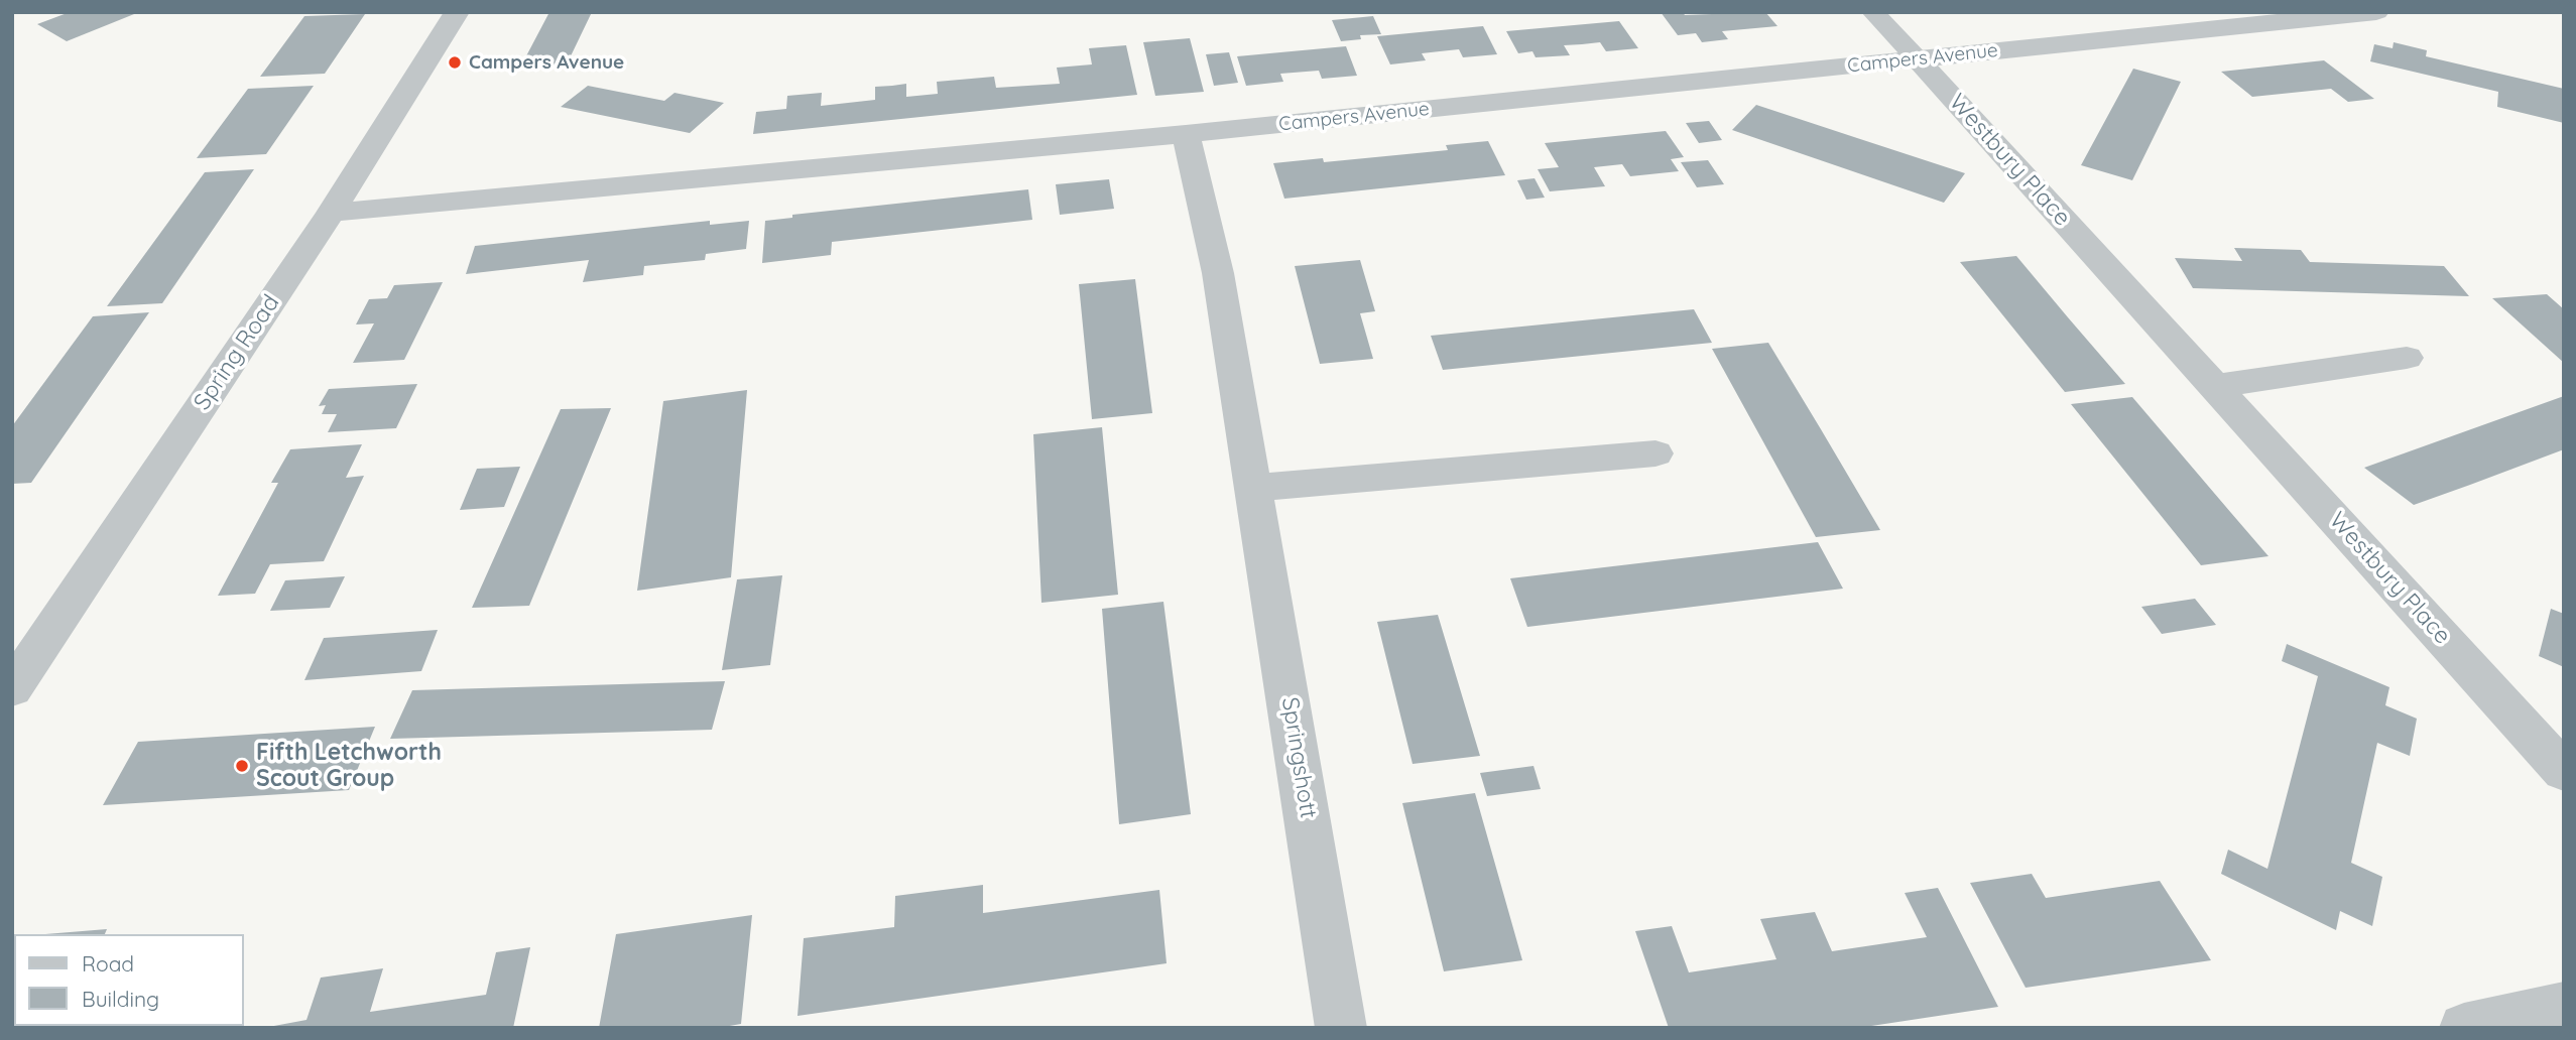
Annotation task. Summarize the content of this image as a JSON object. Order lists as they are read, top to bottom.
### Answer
{
  "streets": {
    "street": [
      "Campers Avenue",
      "Westbury Place",
      "Spring Road",
      "Springshott"
    ]
  },
  "crossings": [
    ["Campers Avenue", "Westbury Place"],
    ["Campers Avenue", "Spring Road"],
    ["Campers Avenue", "Springshott"]
  ],
  "places": ["Campers Avenue", "Fifth Letchworth Scout Group"],
  "legend": ["Road", "Building"]
}
